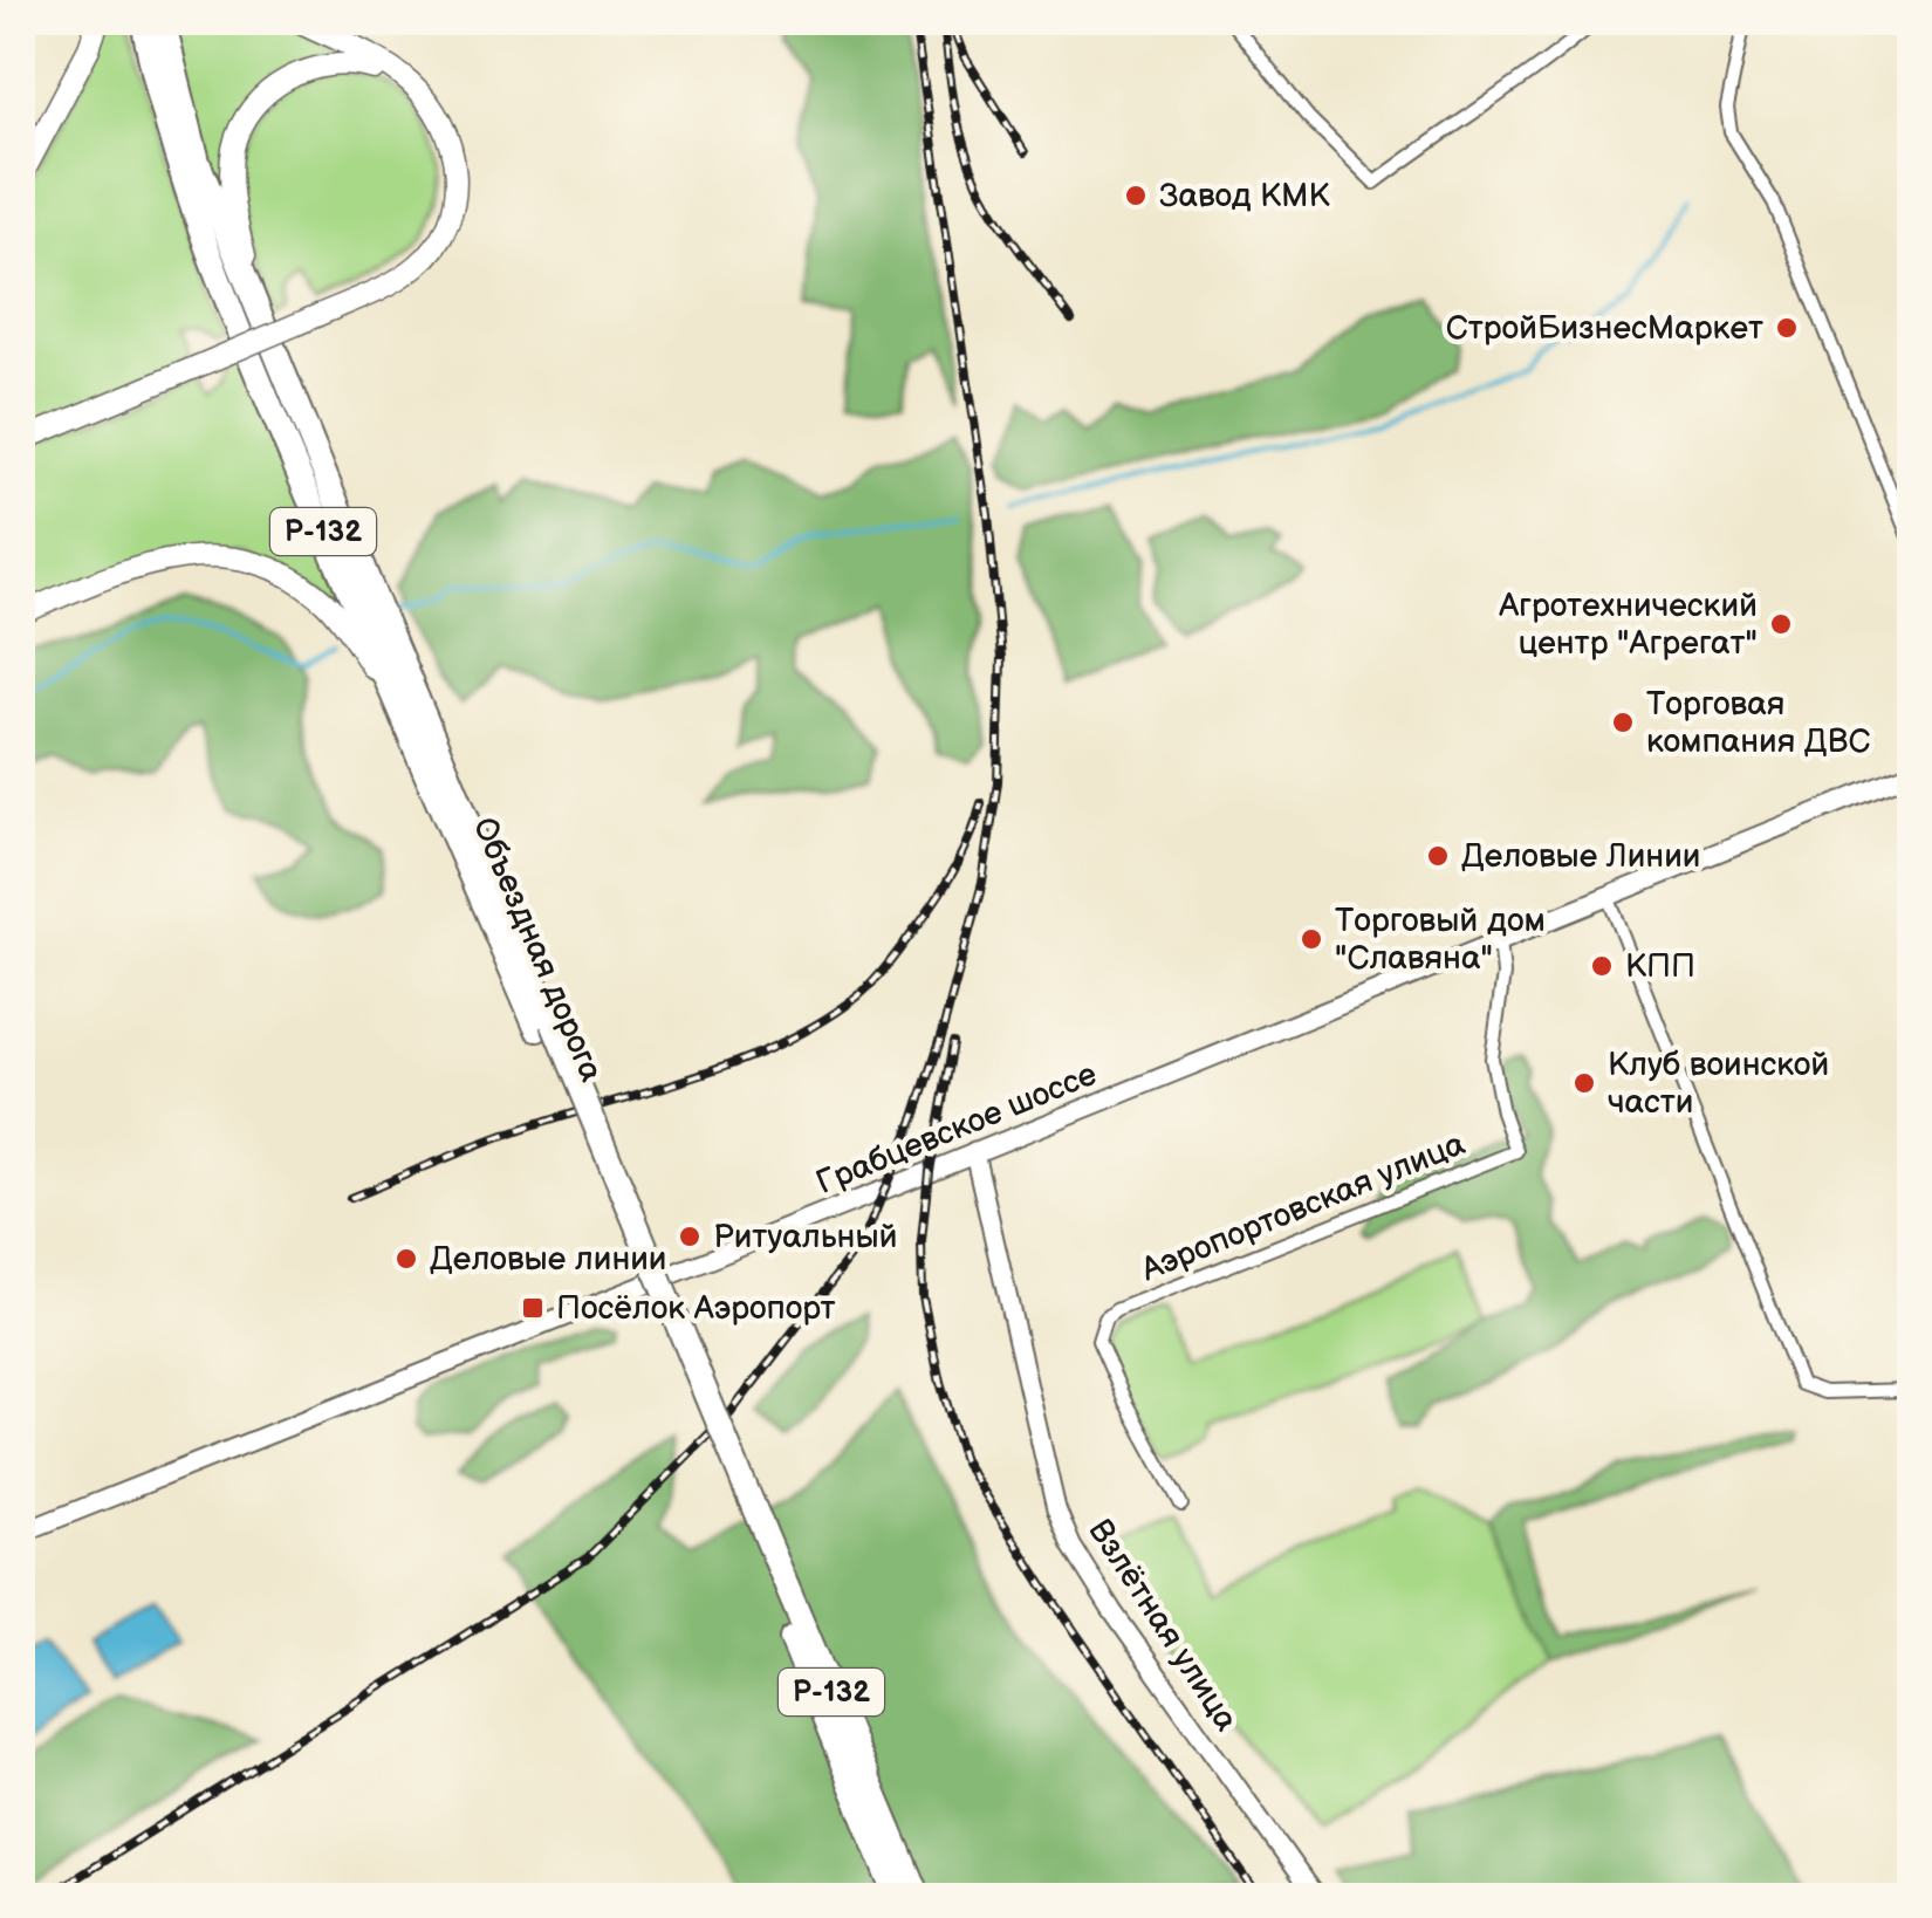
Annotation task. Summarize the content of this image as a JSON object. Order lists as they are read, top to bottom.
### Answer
{
  "streets": {
    "highway": ["Р-132", "Объездная дорога"],
    "main road": ["Грабцевское шоссе", "Взлётная улица"],
    "street": ["Аэропортовская улица"]
  },
  "crossings": [
    ["Грабцевское шоссе", "Аэропортовская улица"],
    ["Грабцевское шоссе", "Взлётная улица"]
  ],
  "places": {
    "other": [
      "Завод КМК",
      "СтройБизнесМаркет",
      "Агротехнический центр \"Агрегат\"",
      "Торговая компания ДВС",
      "Деловые Линии",
      "Торговый дом \"Славяна\"",
      "КПП",
      "Клуб воинской части",
      "Ритуальный",
      "Деловые линии"
    ],
    "transit": ["Посёлок Аэропорт"]
  }
}
